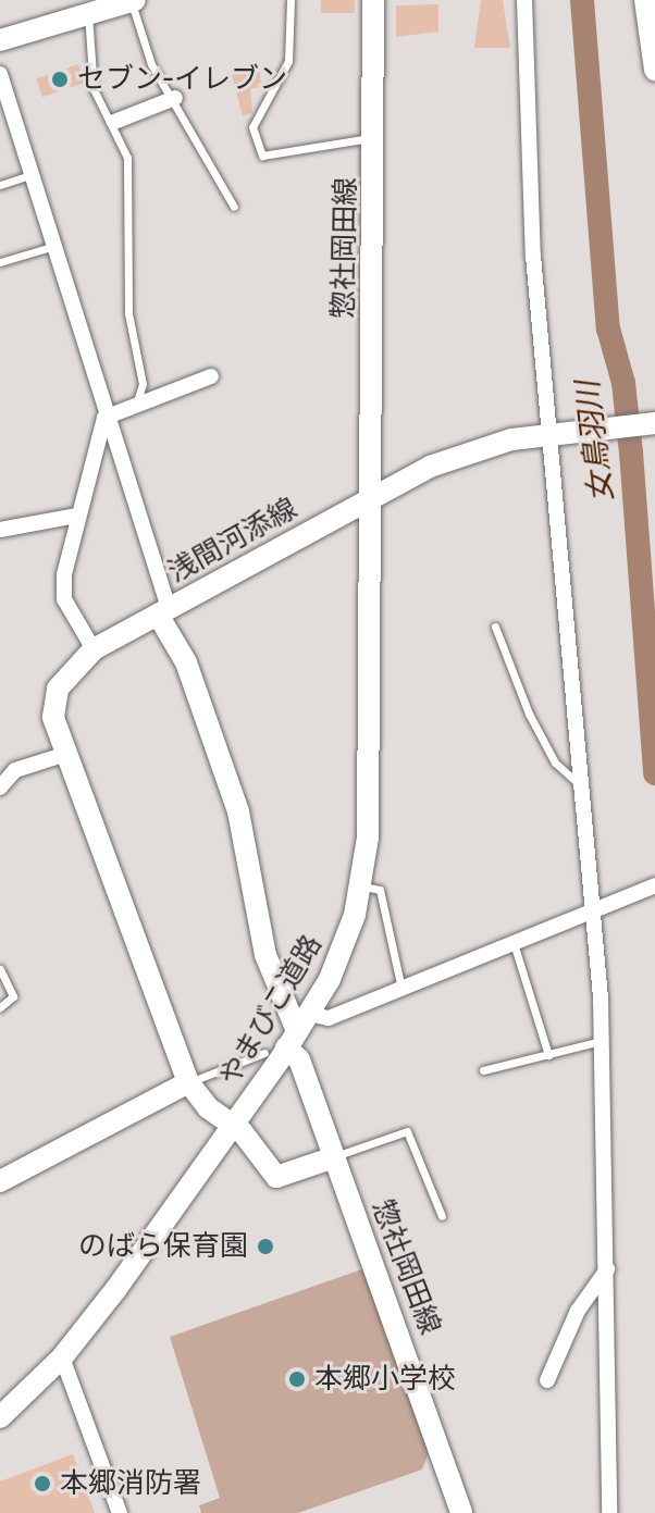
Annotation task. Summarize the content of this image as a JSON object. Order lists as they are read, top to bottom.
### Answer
{
  "streets": {
    "main road": ["惣社岡田線", "浅間河添線", "やまびこ道路"]
  },
  "crossings": [
    ["惣社岡田線", "浅間河添線"],
    ["惣社岡田線", "やまびこ道路"],
    ["浅間河添線", "やまびこ道路"]
  ],
  "water": ["女鳥羽川"],
  "places": [
    "セブン-イレブン",
    "のばら保育園",
    "本郷小学校",
    "本郷消防署"
  ]
}
